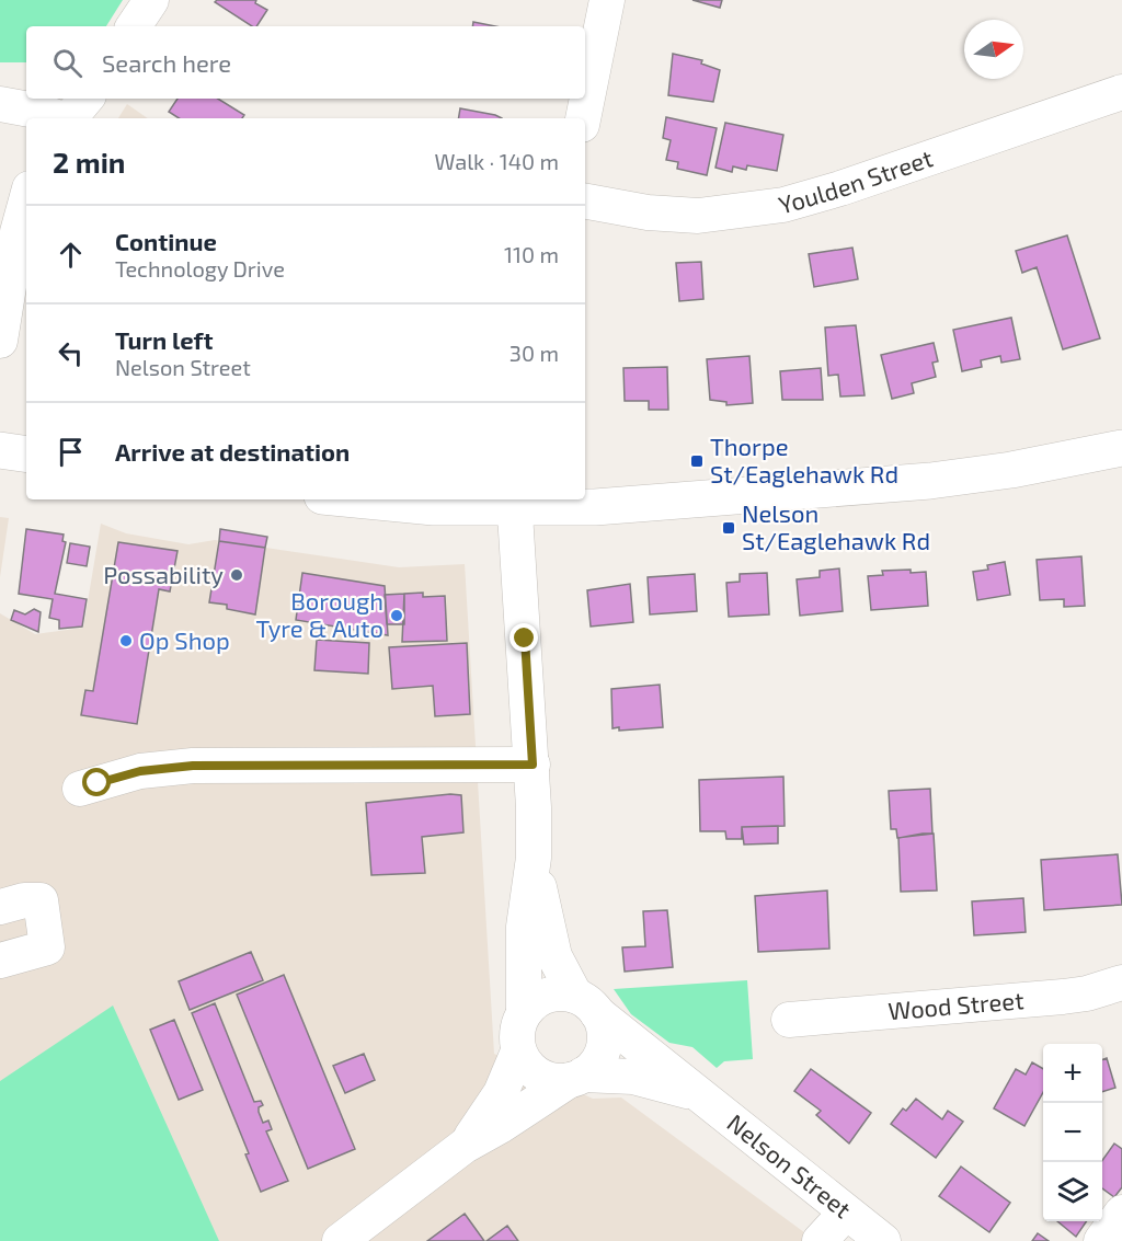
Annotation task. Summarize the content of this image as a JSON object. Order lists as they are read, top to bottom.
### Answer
{
  "streets": {
    "street": ["Youlden Street", "Wood Street", "Nelson Street"]
  },
  "places": {
    "transit": ["Thorpe St/Eaglehawk Rd", "Nelson St/Eaglehawk Rd"],
    "other": ["Possability", "Borough Tyre & Auto", "Op Shop"]
  },
  "north": "right",
  "page": {
    "search": "Search here",
    "heading": ["2 min", "Walk · 140 m"],
    "list": [
      ["Continue", "Technology Drive", "110 m"],
      ["Turn left", "Nelson Street", "30 m"],
      "Arrive at destination"
    ],
    "map_buttons": ["+", "−"]
  }
}
